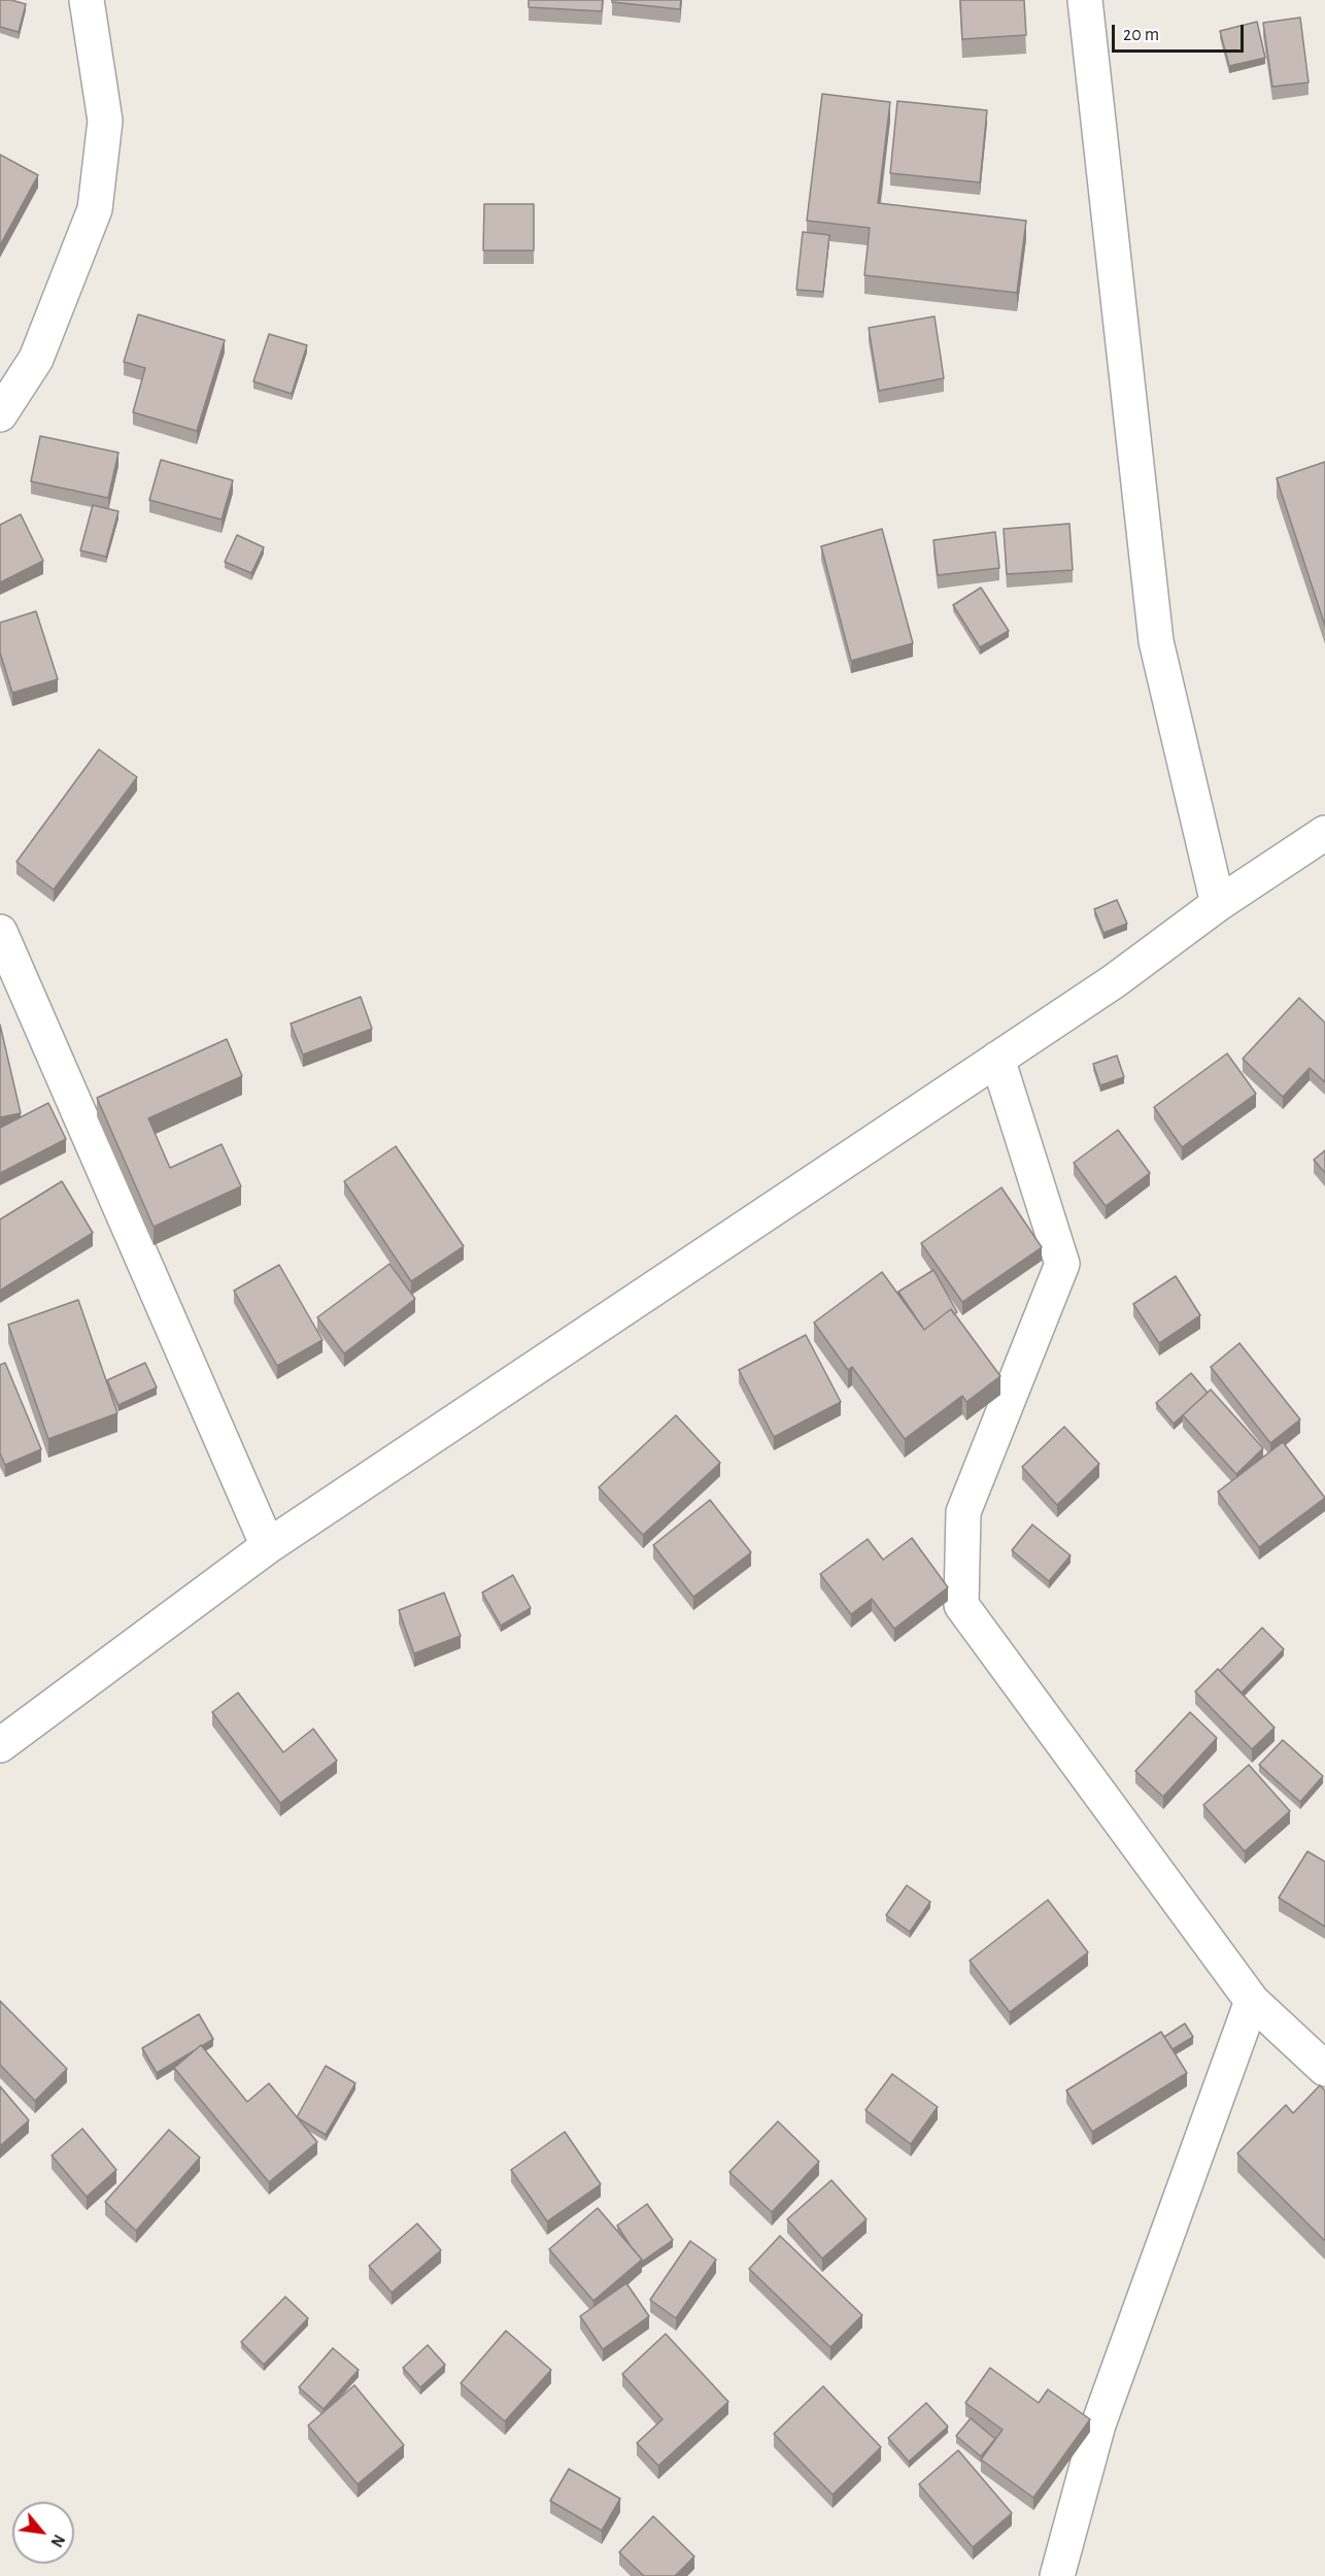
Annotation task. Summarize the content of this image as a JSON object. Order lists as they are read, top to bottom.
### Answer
{
  "scale_bar": "20 m",
  "north": "bottom right"
}
